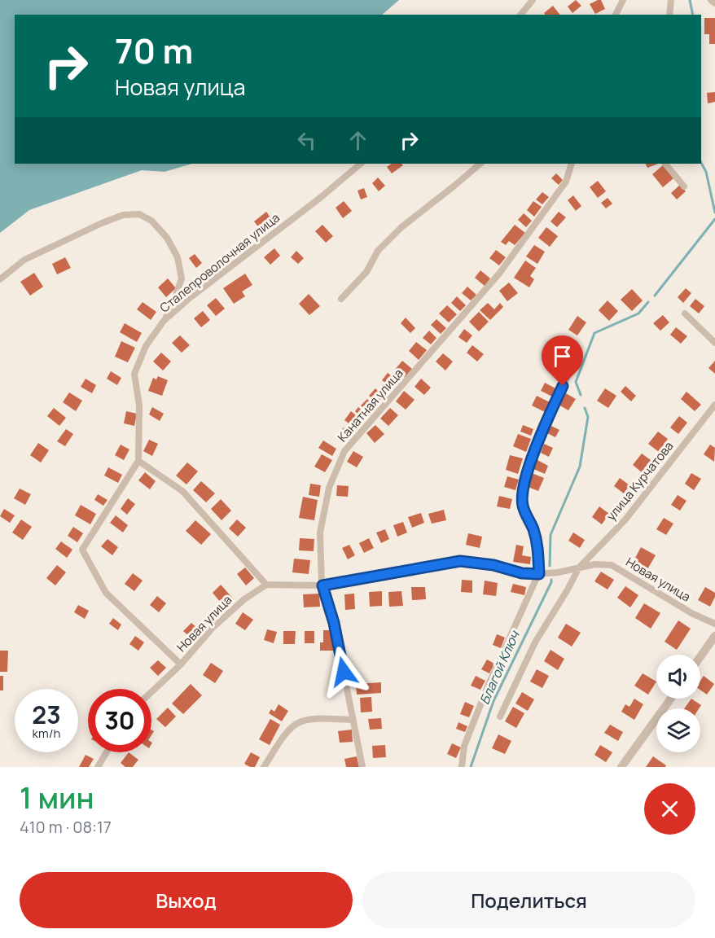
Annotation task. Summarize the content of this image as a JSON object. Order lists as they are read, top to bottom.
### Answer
{
  "streets": {
    "street": [
      "Сталепроволочная улица",
      "Канатная улица",
      "улица Курчатова",
      "Новая улица"
    ]
  },
  "crossings": [
    ["Канатная улица", "Новая улица"],
    ["улица Курчатова", "Новая улица"]
  ],
  "water": ["Благой Ключ"],
  "page": {
    "turn": ["70 m", "Новая улица"],
    "speed": "23 km/h",
    "limit": "30",
    "heading": ["1 мин", "410 m · 08:17"],
    "buttons": ["Выход", "Поделиться"]
  }
}
